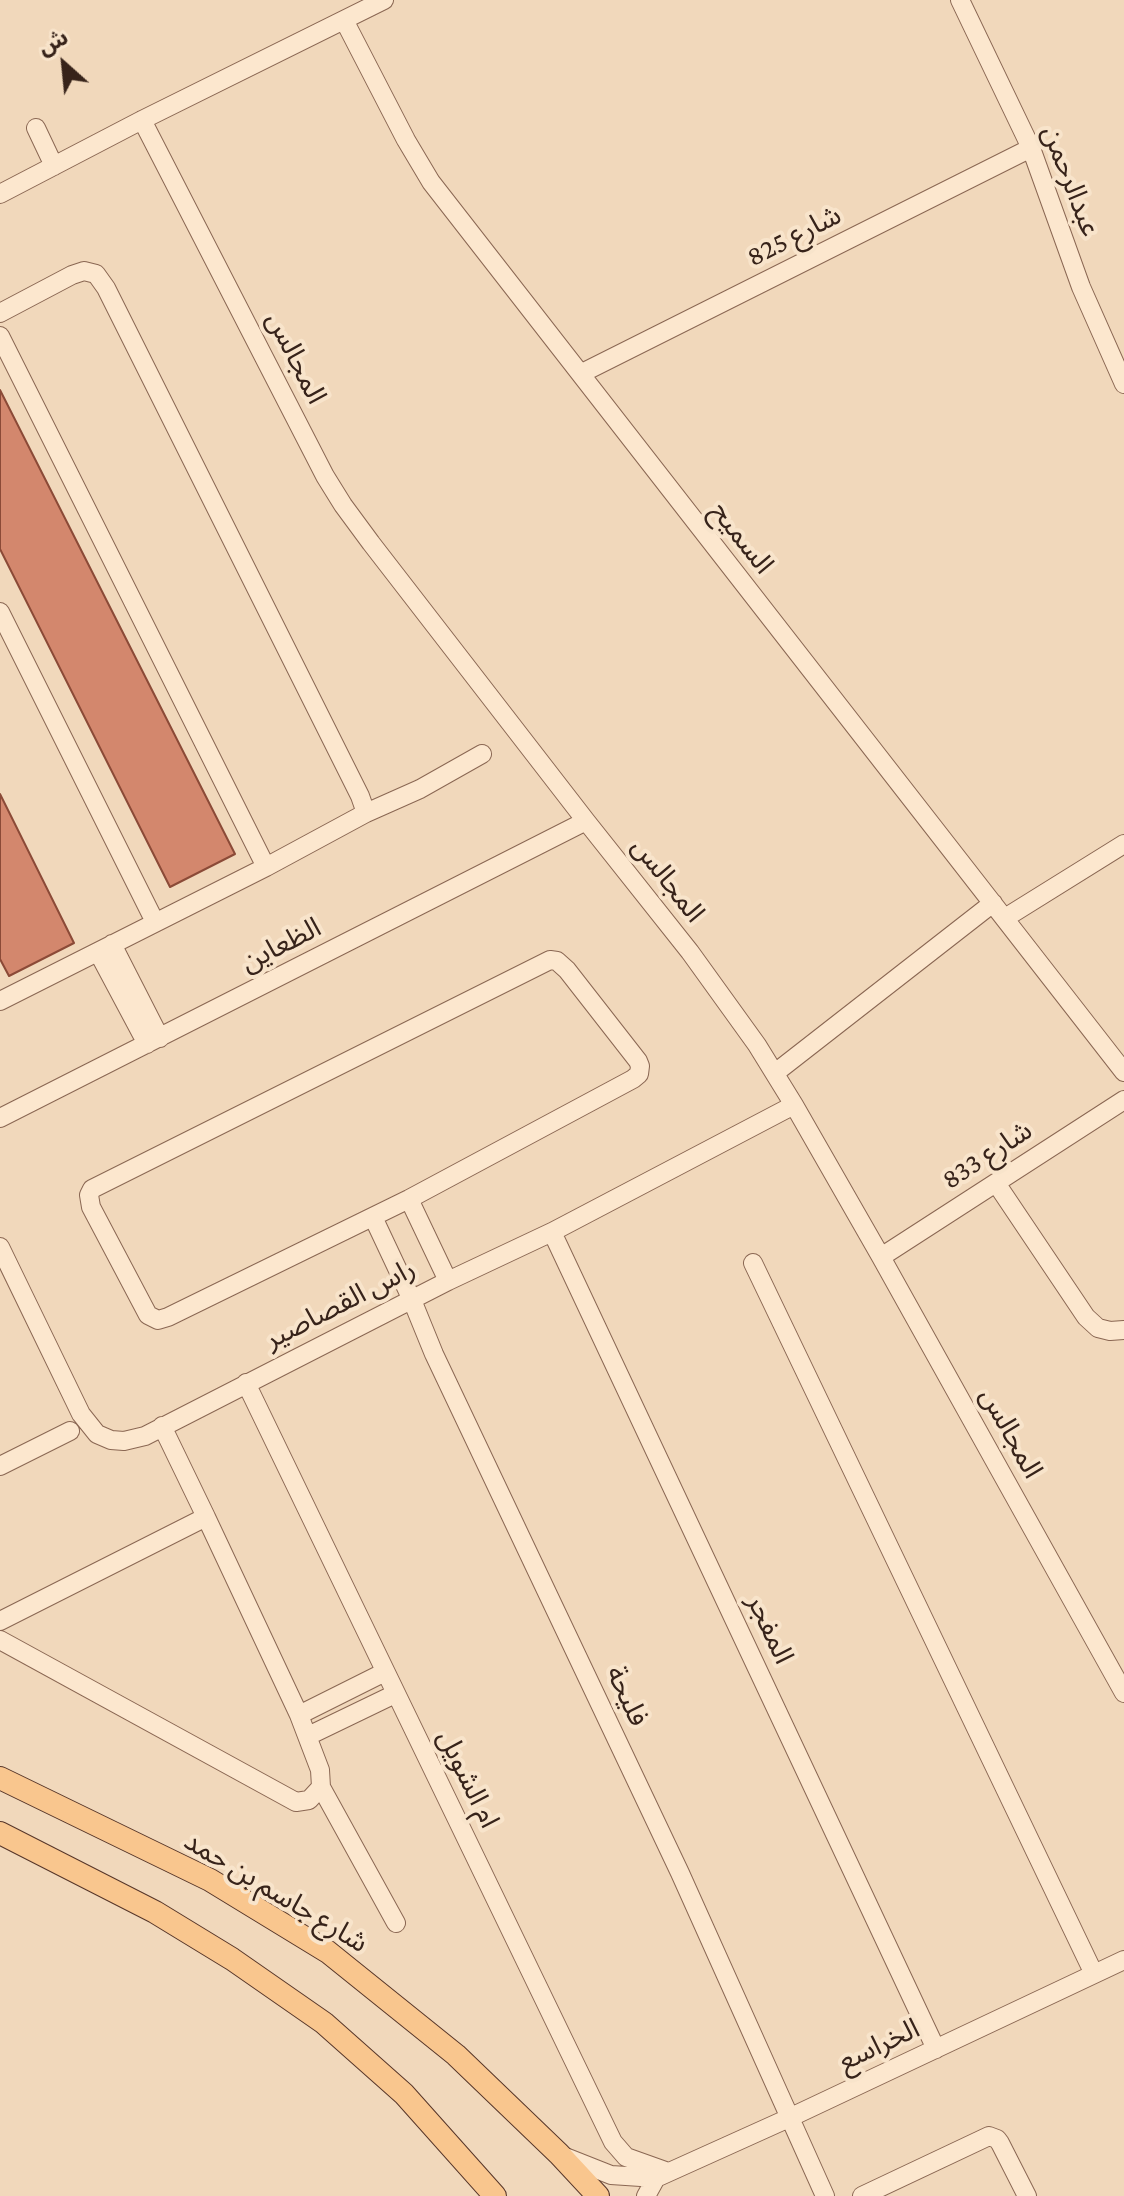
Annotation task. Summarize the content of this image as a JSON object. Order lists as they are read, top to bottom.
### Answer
{
  "streets": {
    "main road": ["شارع جاسم بن حمد"],
    "street": [
      "عبدالرحمن",
      "شارع 825",
      "المجالس",
      "السميح",
      "الظعاين",
      "شارع 833",
      "راس القصاصير",
      "المفجر",
      "فليحة",
      "ام الشويل",
      "الخراسع"
    ]
  },
  "crossings": [
    ["عبدالرحمن", "شارع 825"],
    ["شارع 825", "السميح"],
    ["المجالس", "الظعاين"],
    ["المجالس", "شارع 833"],
    ["المجالس", "راس القصاصير"],
    ["راس القصاصير", "المفجر"],
    ["راس القصاصير", "فليحة"],
    ["راس القصاصير", "ام الشويل"],
    ["المفجر", "الخراسع"],
    ["فليحة", "الخراسع"],
    ["ام الشويل", "الخراسع"],
    ["شارع جاسم بن حمد", "الخراسع"]
  ],
  "north": "top left"
}
